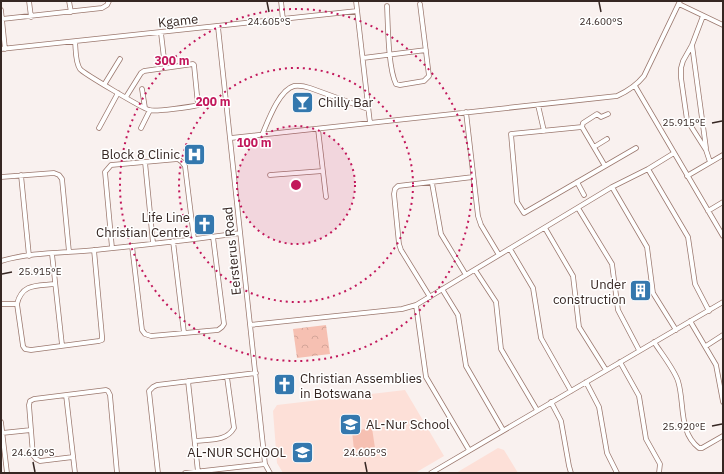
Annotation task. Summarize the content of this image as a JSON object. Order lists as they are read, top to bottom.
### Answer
{
  "streets": {
    "street": ["Kgame", "Eersterus Road"]
  },
  "crossings": [
    ["Kgame", "Eersterus Road"]
  ],
  "places": {
    "bar": ["Chilly Bar"],
    "hospital": ["Block 8 Clinic"],
    "church": ["Life Line Christian Centre", "Christian Assemblies in Botswana"],
    "building": ["Under construction"],
    "school or university": ["AL-Nur School", "AL-NUR SCHOOL"]
  },
  "coordinates": [
    "24.605°S",
    "24.600°S",
    "25.915°E",
    "25.920°E",
    "24.610°S"
  ],
  "rings": ["300 m", "200 m", "100 m"]
}
